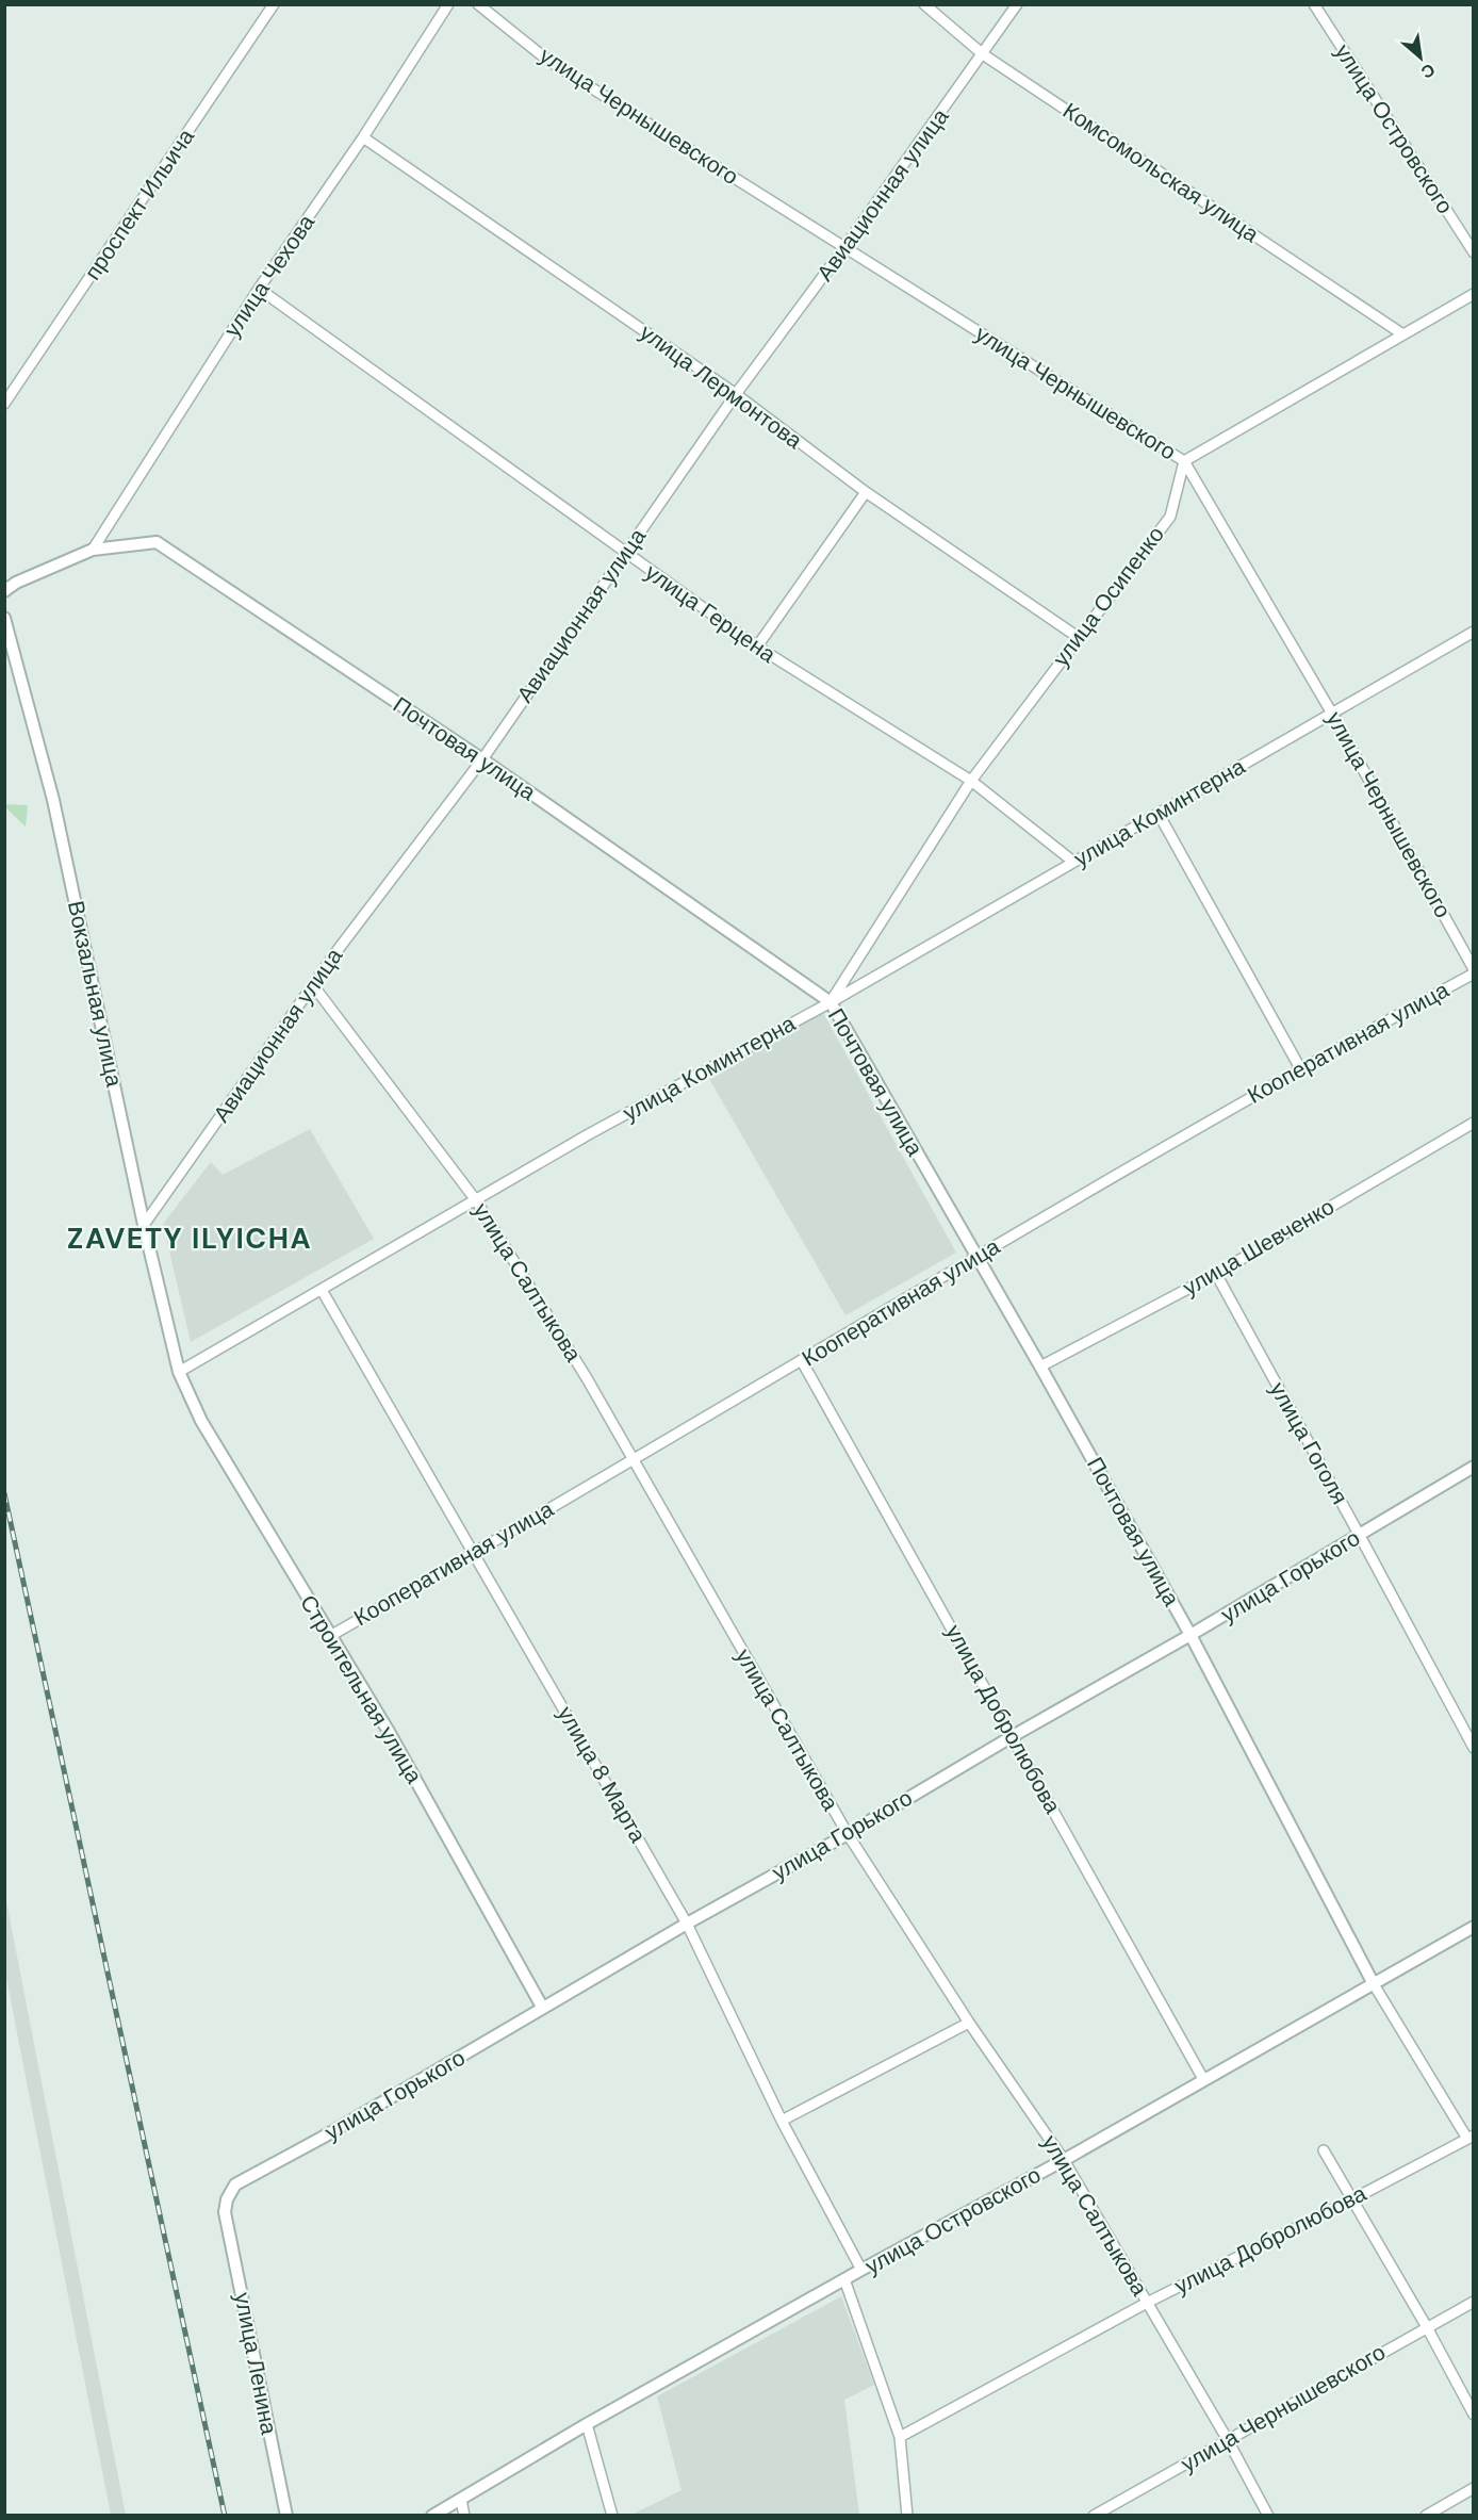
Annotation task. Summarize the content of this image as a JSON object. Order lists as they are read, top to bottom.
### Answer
{
  "streets": {
    "street": [
      "улица Чернышевского",
      "улица Островского",
      "Комсомольская улица",
      "Авиационная улица",
      "проспект Ильича",
      "улица Чехова",
      "улица Лермонтова",
      "улица Осипенко",
      "улица Герцена",
      "Почтовая улица",
      "улица Коминтерна",
      "Вокзальная улица",
      "Кооперативная улица",
      "улица Шевченко",
      "улица Салтыкова",
      "улица Гоголя",
      "улица Горького",
      "Строительная улица",
      "улица Добролюбова",
      "улица 8 Марта",
      "улица Ленина"
    ]
  },
  "crossings": [
    ["улица Чернышевского", "Авиационная улица"],
    ["улица Чернышевского", "улица Осипенко"],
    ["улица Чернышевского", "улица Коминтерна"],
    ["улица Чернышевского", "Кооперативная улица"],
    ["улица Чернышевского", "улица Салтыкова"],
    ["улица Островского", "Почтовая улица"],
    ["улица Островского", "улица Салтыкова"],
    ["улица Островского", "улица Добролюбова"],
    ["улица Островского", "улица 8 Марта"],
    ["Комсомольская улица", "Авиационная улица"],
    ["Авиационная улица", "улица Лермонтова"],
    ["Авиационная улица", "улица Герцена"],
    ["Авиационная улица", "Почтовая улица"],
    ["Авиационная улица", "Вокзальная улица"],
    ["Авиационная улица", "улица Салтыкова"],
    ["улица Чехова", "улица Лермонтова"],
    ["улица Чехова", "улица Герцена"],
    ["улица Чехова", "Почтовая улица"],
    ["улица Лермонтова", "улица Осипенко"],
    ["улица Осипенко", "улица Герцена"],
    ["улица Осипенко", "Почтовая улица"],
    ["улица Осипенко", "улица Коминтерна"],
    ["улица Герцена", "улица Коминтерна"],
    ["Почтовая улица", "улица Коминтерна"],
    ["Почтовая улица", "Кооперативная улица"],
    ["Почтовая улица", "улица Шевченко"],
    ["Почтовая улица", "улица Горького"],
    ["улица Коминтерна", "Вокзальная улица"],
    ["улица Коминтерна", "улица Салтыкова"],
    ["улица Коминтерна", "Строительная улица"],
    ["улица Коминтерна", "улица 8 Марта"],
    ["Вокзальная улица", "Строительная улица"],
    ["Кооперативная улица", "улица Салтыкова"],
    ["Кооперативная улица", "Строительная улица"],
    ["Кооперативная улица", "улица Добролюбова"],
    ["Кооперативная улица", "улица 8 Марта"],
    ["улица Шевченко", "улица Гоголя"],
    ["улица Салтыкова", "улица Горького"],
    ["улица Салтыкова", "улица Добролюбова"],
    ["улица Гоголя", "улица Горького"],
    ["улица Горького", "Строительная улица"],
    ["улица Горького", "улица Добролюбова"],
    ["улица Горького", "улица 8 Марта"],
    ["улица Горького", "улица Ленина"]
  ],
  "districts": ["ZAVETY ILYICHA"],
  "north": "bottom right"
}
